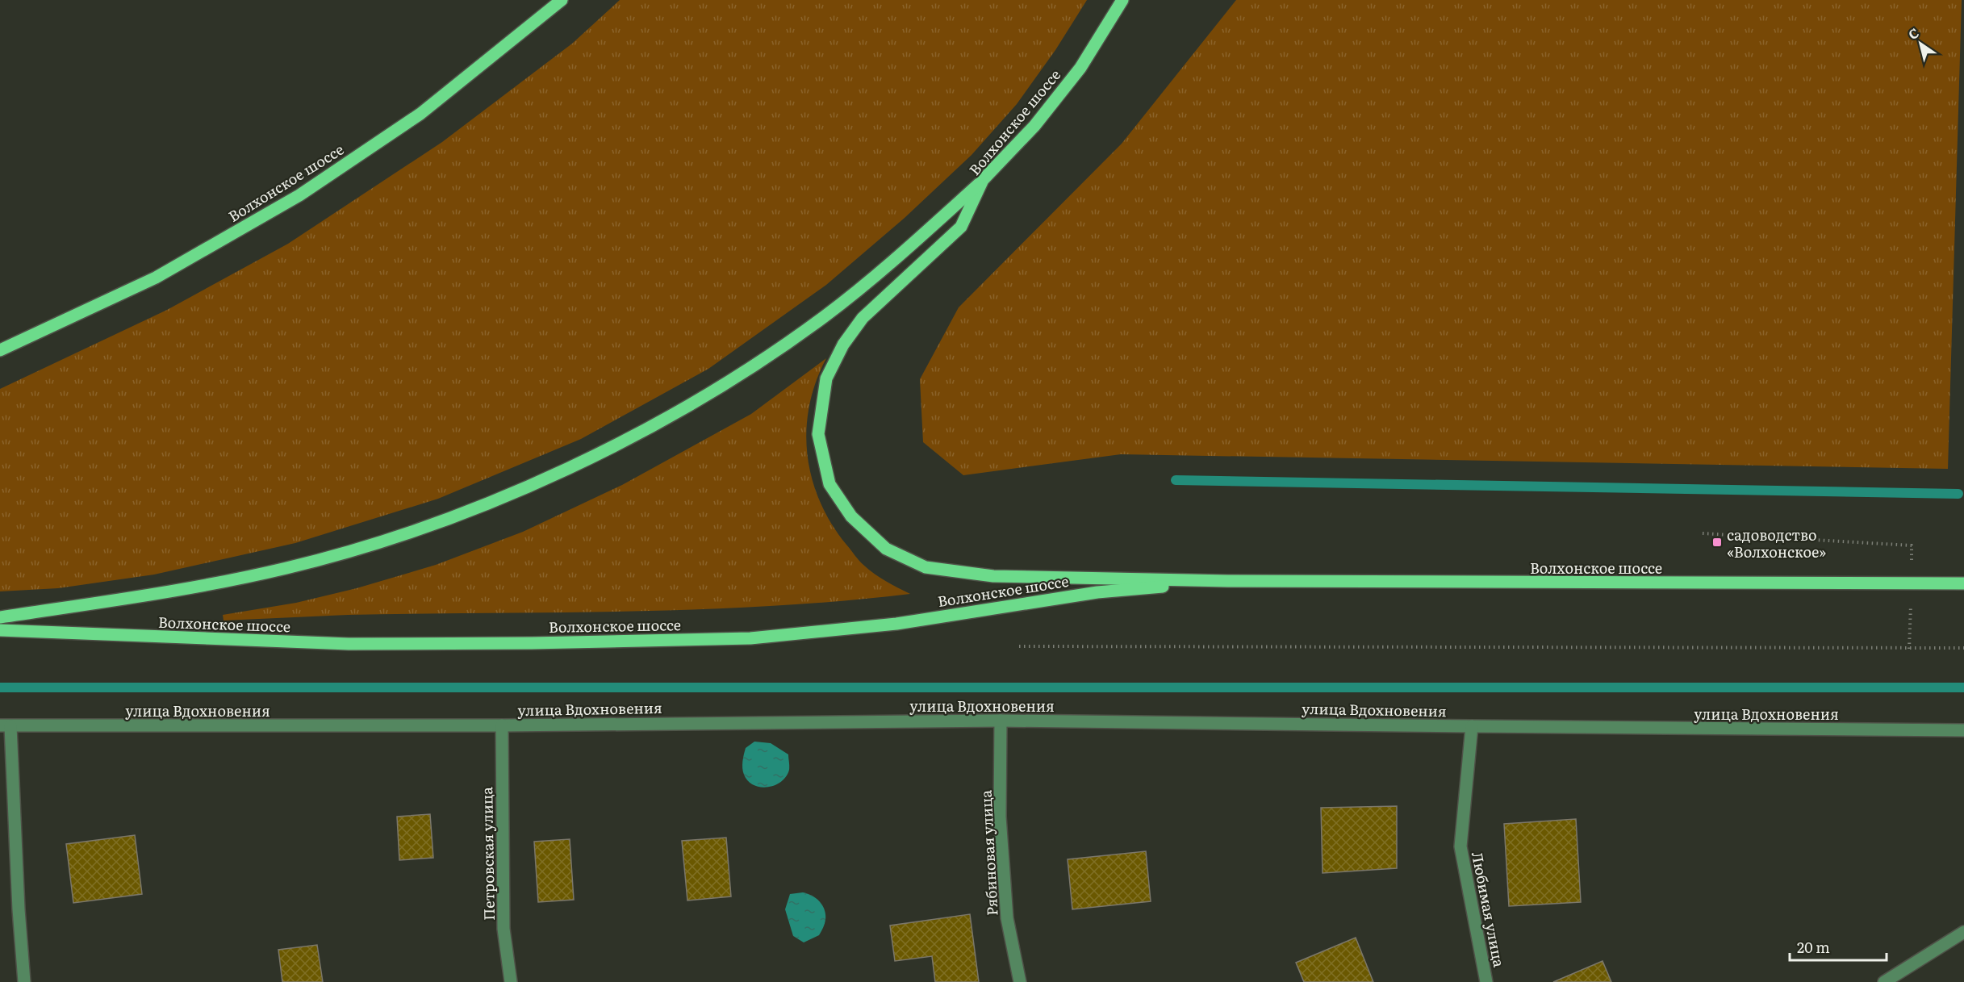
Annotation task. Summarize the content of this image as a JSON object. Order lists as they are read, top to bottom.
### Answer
{
  "streets": {
    "main road": ["Волхонское шоссе"],
    "street": [
      "улица Вдохновения",
      "Рябиновая улица",
      "Петровская улица",
      "Любимая улица"
    ]
  },
  "crossings": [
    ["улица Вдохновения", "Рябиновая улица"],
    ["улица Вдохновения", "Петровская улица"],
    ["улица Вдохновения", "Любимая улица"]
  ],
  "places": {
    "transit": ["садоводство «Волхонское»"]
  },
  "scale_bar": "20 m",
  "north": "top left"
}
